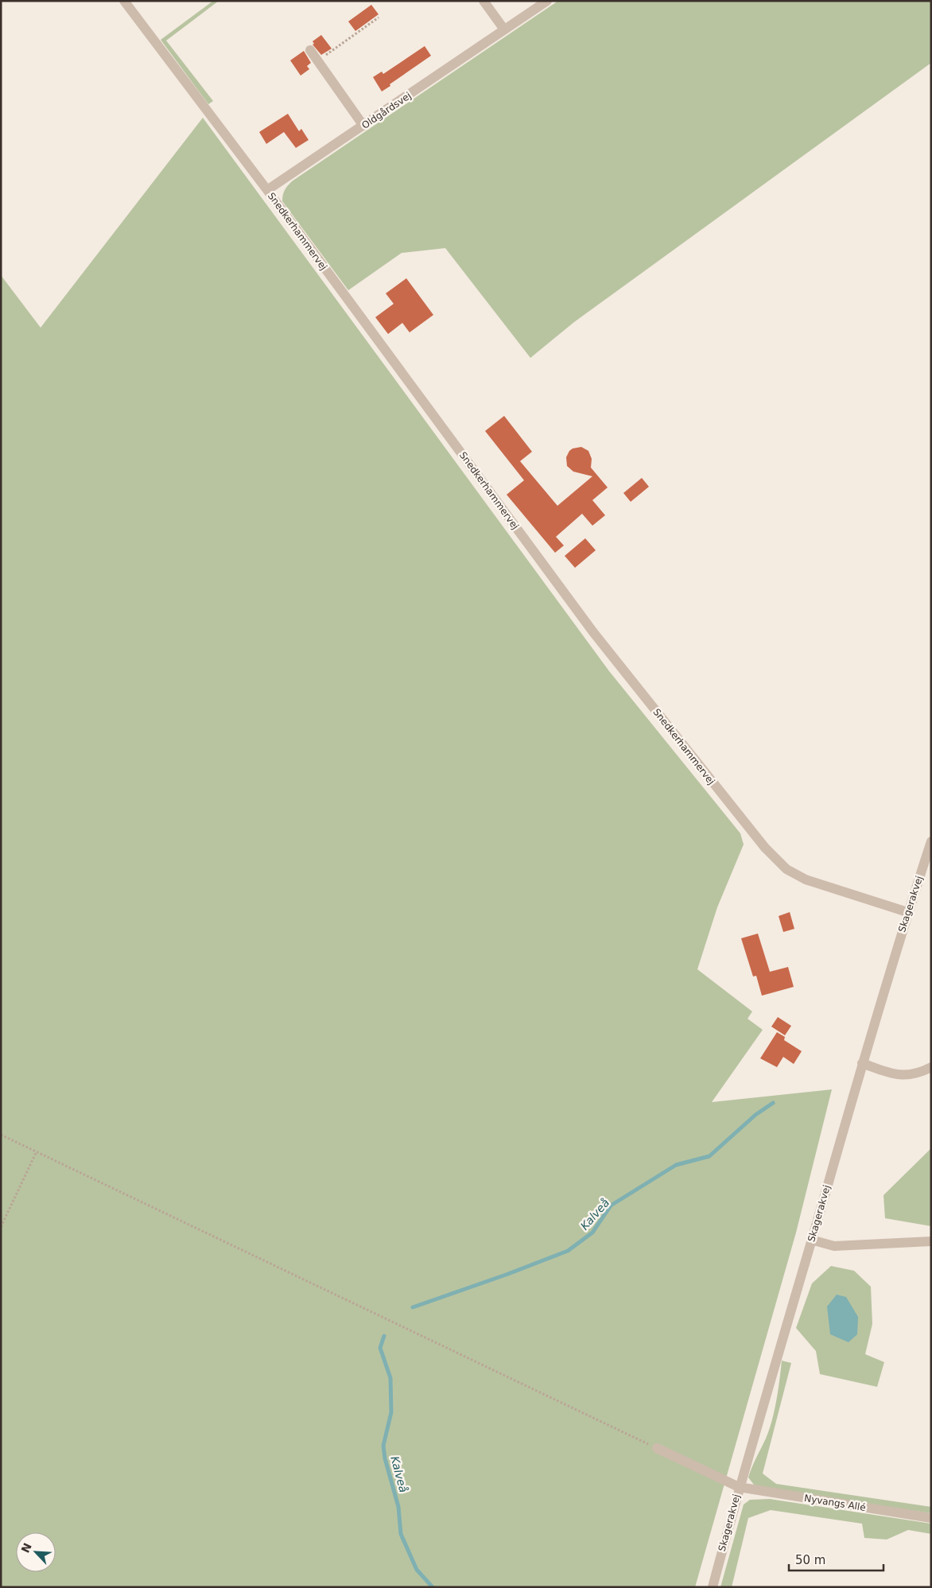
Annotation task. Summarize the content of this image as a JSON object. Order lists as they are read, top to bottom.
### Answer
{
  "streets": {
    "street": [
      "Oldgårdsvej",
      "Snedkerhammervej",
      "Skagerakvej",
      "Nyvangs Allé"
    ]
  },
  "crossings": [
    ["Oldgårdsvej", "Snedkerhammervej"],
    ["Snedkerhammervej", "Skagerakvej"],
    ["Skagerakvej", "Nyvangs Allé"]
  ],
  "water": ["Kalveå"],
  "scale_bar": "50 m",
  "north": "top left"
}
